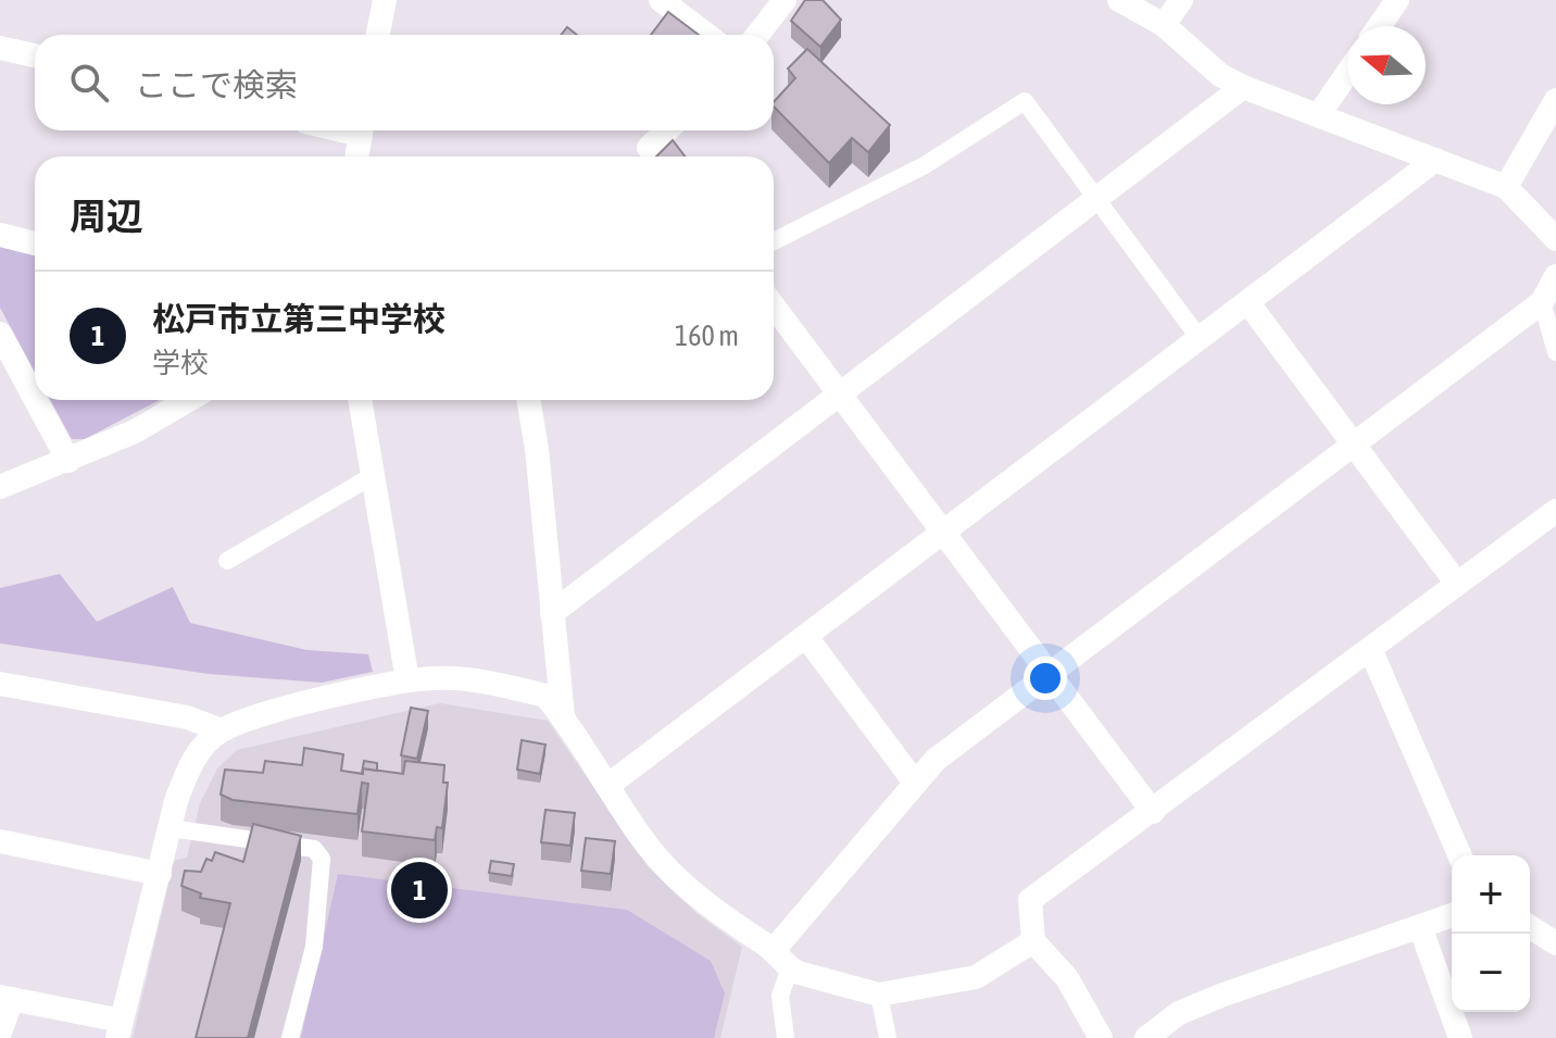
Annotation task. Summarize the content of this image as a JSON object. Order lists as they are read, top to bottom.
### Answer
{
  "north": "left",
  "page": {
    "search": "ここで検索",
    "heading": "周辺",
    "list": [
      {
        "mark": "1",
        "name": "松戸市立第三中学校",
        "note": "学校",
        "value": "160 m"
      }
    ],
    "map_buttons": ["+", "−"],
    "pins": "1"
  }
}
